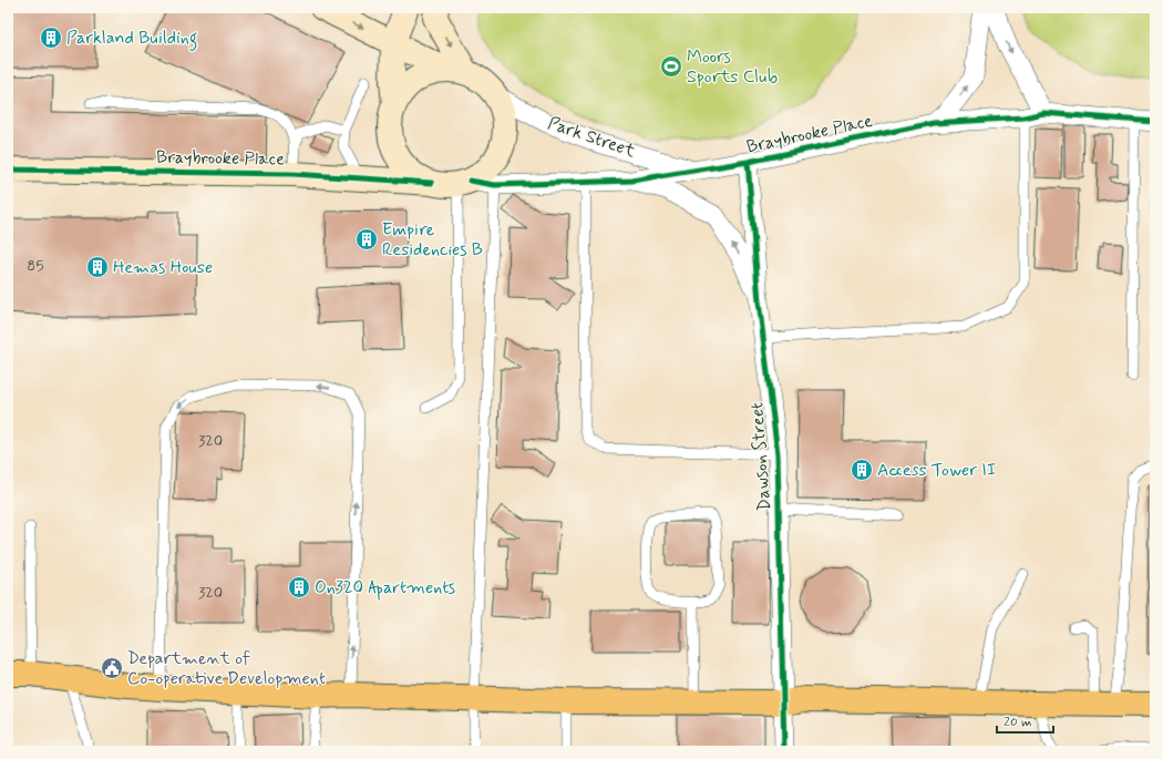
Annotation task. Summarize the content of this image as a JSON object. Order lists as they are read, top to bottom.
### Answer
{
  "streets": {
    "street": ["Braybrooke Place", "Park Street", "Dawson Street"]
  },
  "crossings": [
    ["Braybrooke Place", "Park Street"],
    ["Braybrooke Place", "Dawson Street"]
  ],
  "places": {
    "building": [
      "Parkland Building",
      "Empire Residencies B",
      "Hemas House",
      "Access Tower II",
      "On320 Apartments"
    ],
    "sports": ["Moors Sports Club"],
    "public building": ["Department of Co-operative Development"]
  },
  "house_numbers": ["85", "320", "320"],
  "scale_bar": "20 m"
}
